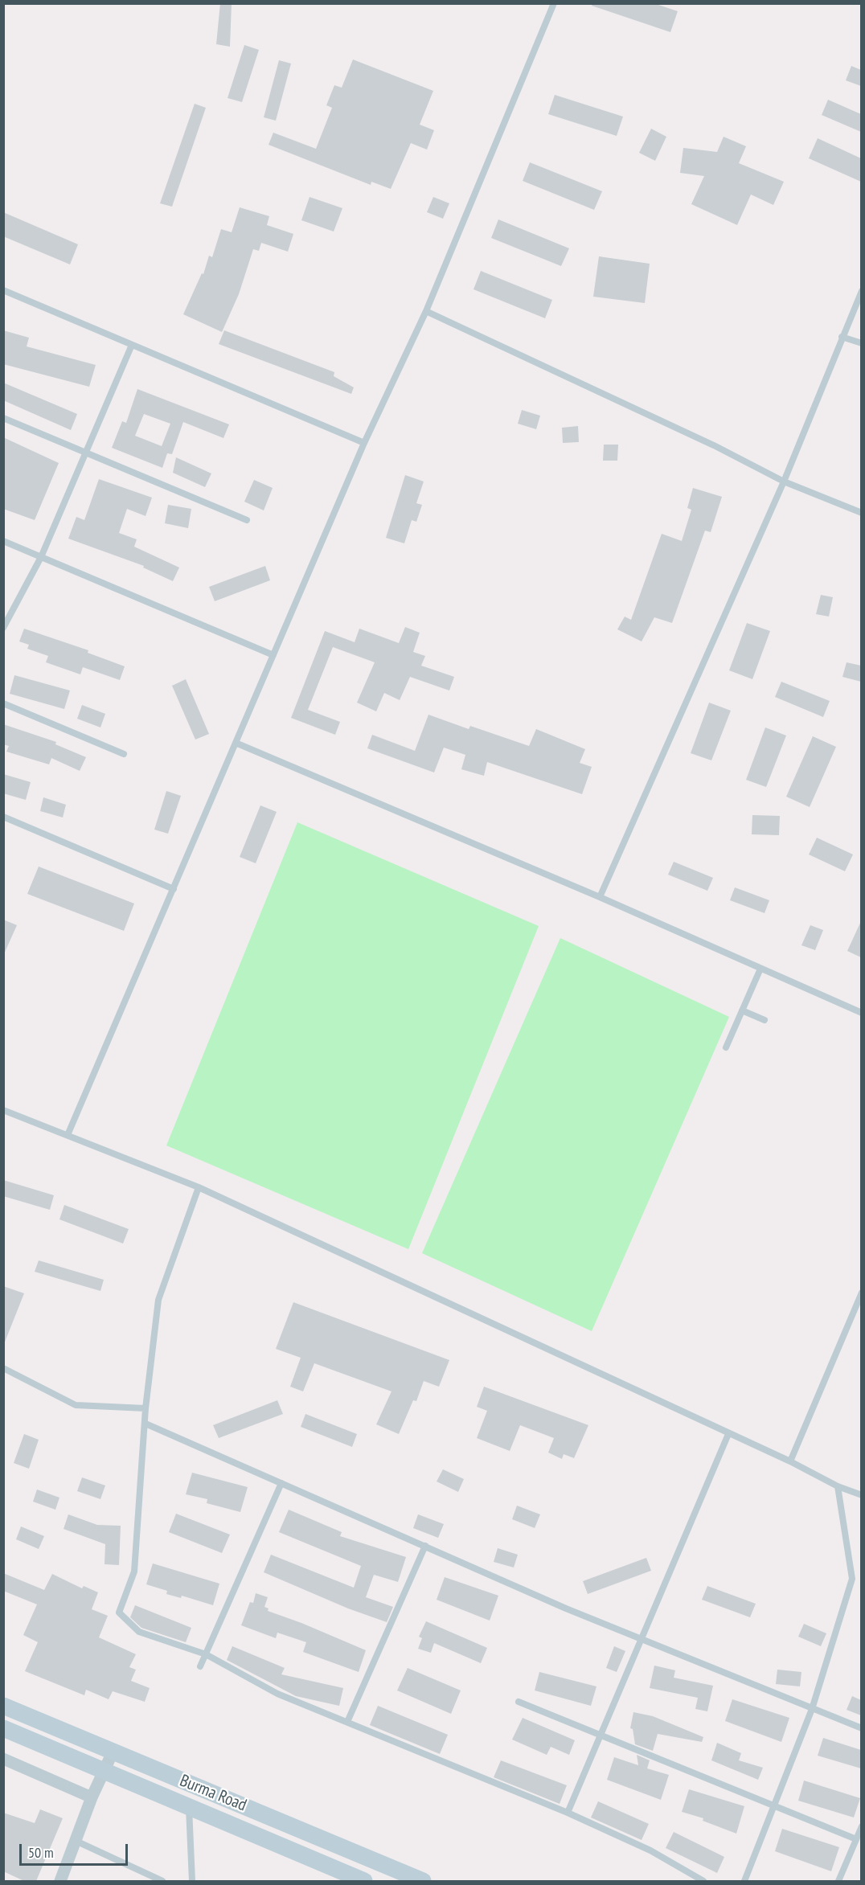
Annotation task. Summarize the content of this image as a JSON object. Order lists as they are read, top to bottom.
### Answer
{
  "streets": {
    "main road": ["Burma Road"]
  },
  "scale_bar": "50 m"
}
